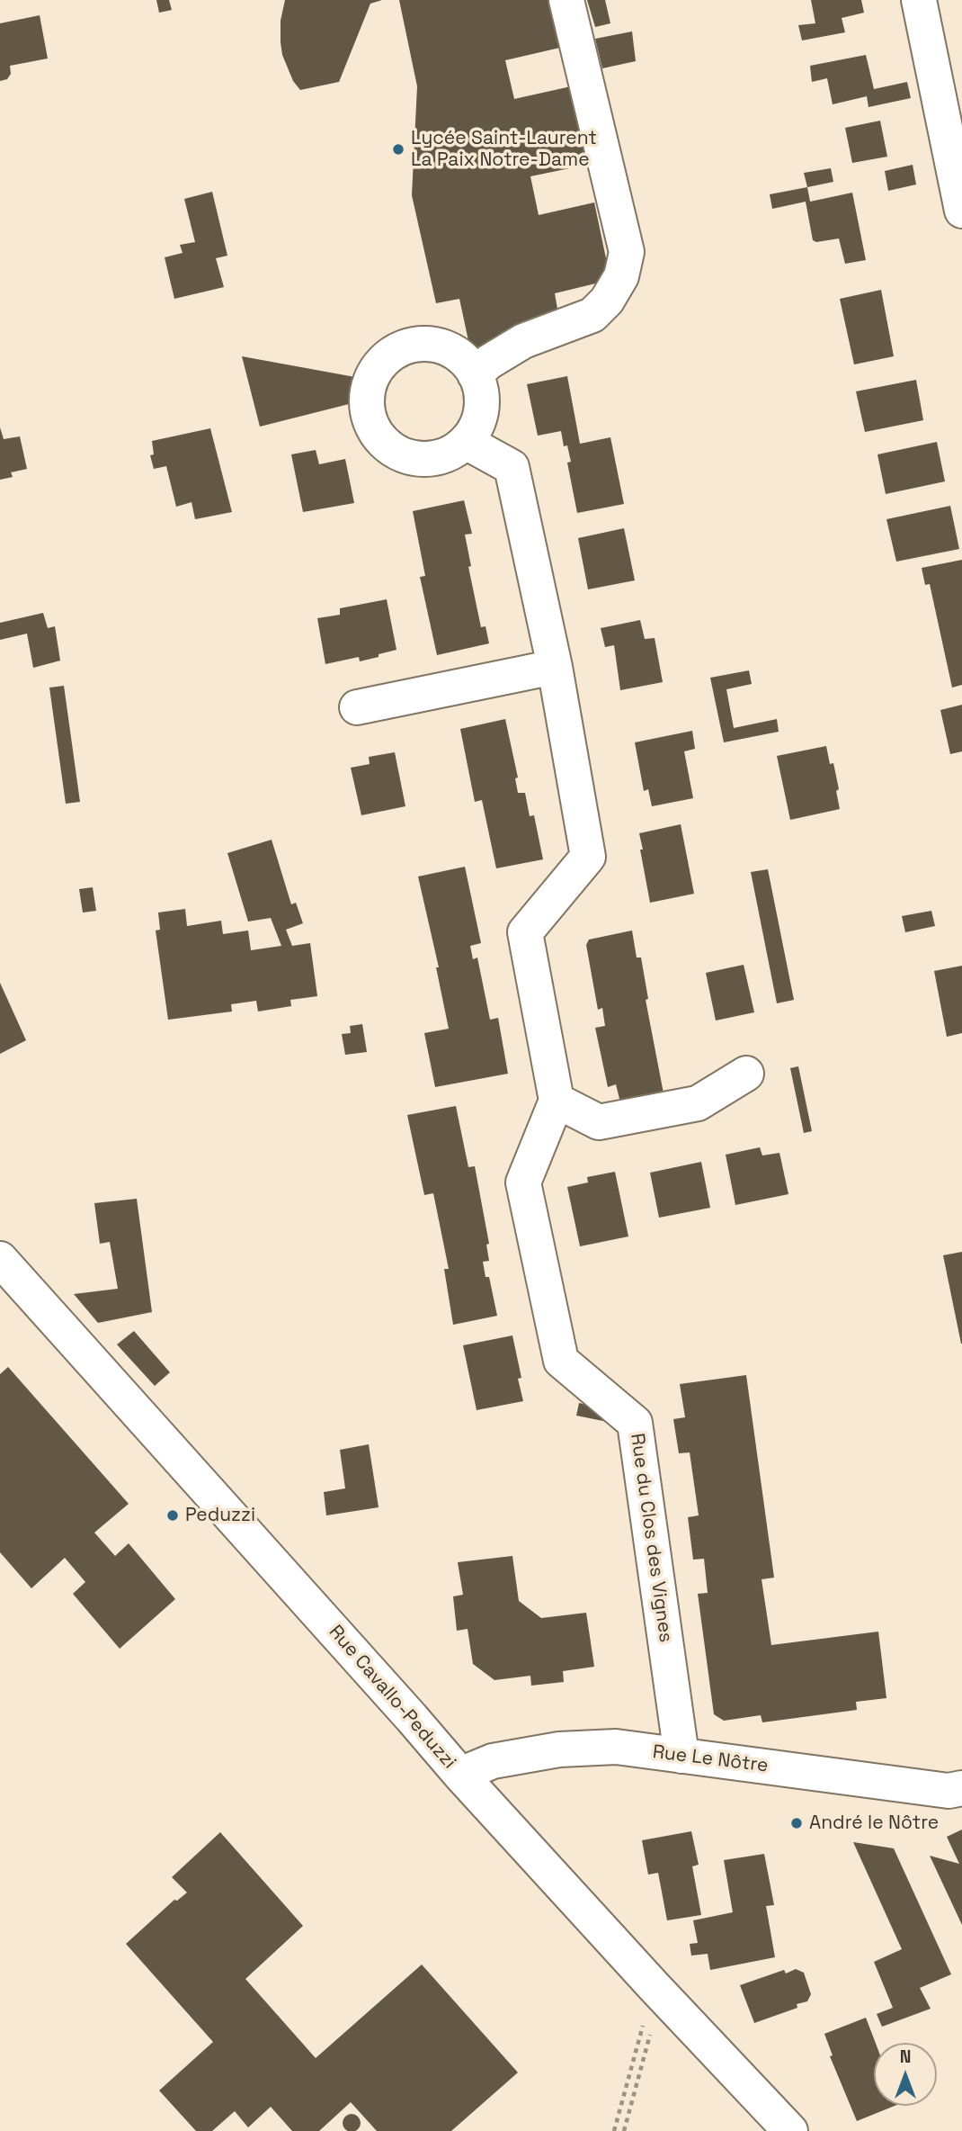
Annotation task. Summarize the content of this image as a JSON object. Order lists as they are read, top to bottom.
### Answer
{
  "streets": {
    "street": ["Rue du Clos des Vignes", "Rue Cavallo-Peduzzi", "Rue Le Nôtre"]
  },
  "crossings": [
    ["Rue du Clos des Vignes", "Rue Le Nôtre"],
    ["Rue Cavallo-Peduzzi", "Rue Le Nôtre"]
  ],
  "places": ["Lycée Saint-Laurent La Paix Notre-Dame", "Peduzzi", "André le Nôtre"],
  "north": "top"
}
